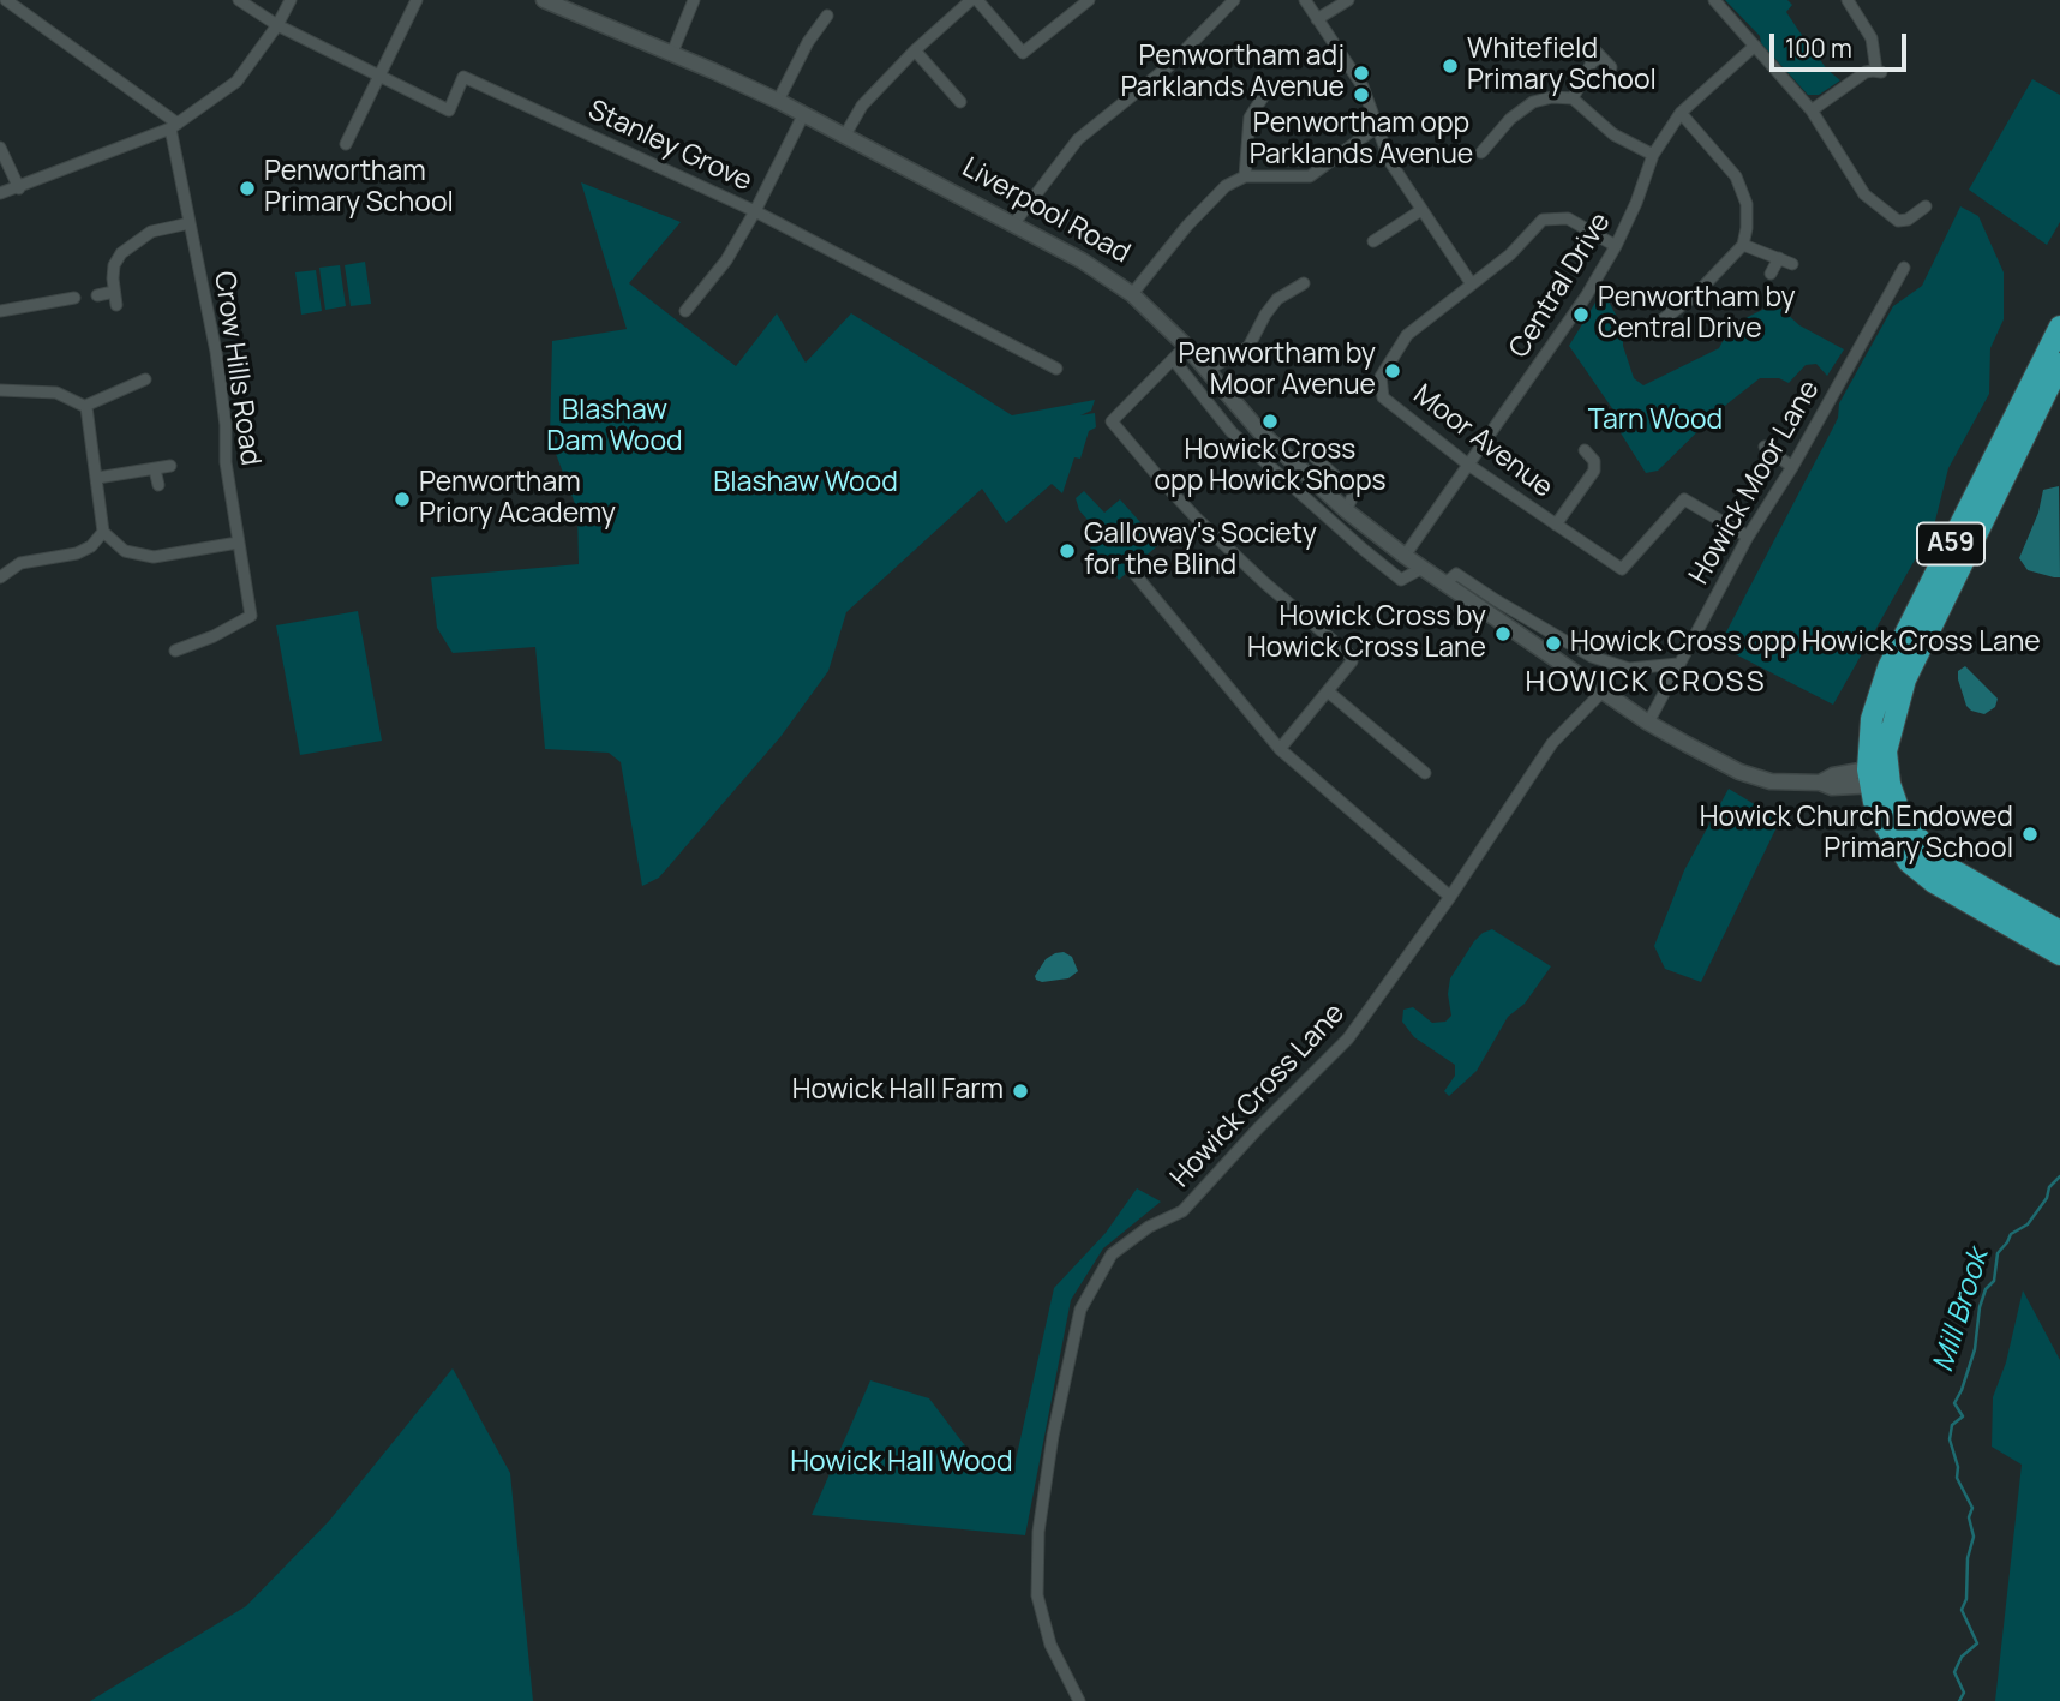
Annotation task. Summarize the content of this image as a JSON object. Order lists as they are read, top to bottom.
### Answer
{
  "streets": {
    "highway": ["A59"],
    "street": [
      "Stanley Grove",
      "Liverpool Road",
      "Central Drive",
      "Crow Hills Road",
      "Moor Avenue",
      "Howick Moor Lane",
      "Howick Cross Lane"
    ]
  },
  "crossings": [
    ["Liverpool Road", "Central Drive"],
    ["Liverpool Road", "Howick Moor Lane"],
    ["Liverpool Road", "A59"],
    ["Liverpool Road", "Howick Cross Lane"],
    ["Central Drive", "Moor Avenue"],
    ["Moor Avenue", "Howick Moor Lane"]
  ],
  "districts": ["HOWICK CROSS"],
  "water": ["Mill Brook"],
  "parks": [
    "Blashaw Dam Wood",
    "Tarn Wood",
    "Blashaw Wood",
    "Howick Hall Wood"
  ],
  "places": [
    "Whitefield Primary School",
    "Penwortham adj Parklands Avenue",
    "Penwortham opp Parklands Avenue",
    "Penwortham Primary School",
    "Penwortham by Central Drive",
    "Penwortham by Moor Avenue",
    "Howick Cross opp Howick Shops",
    "Penwortham Priory Academy",
    "Galloway's Society for the Blind",
    "Howick Cross by Howick Cross Lane",
    "Howick Cross opp Howick Cross Lane",
    "Howick Church Endowed Primary School",
    "Howick Hall Farm"
  ],
  "scale_bar": "100 m"
}
